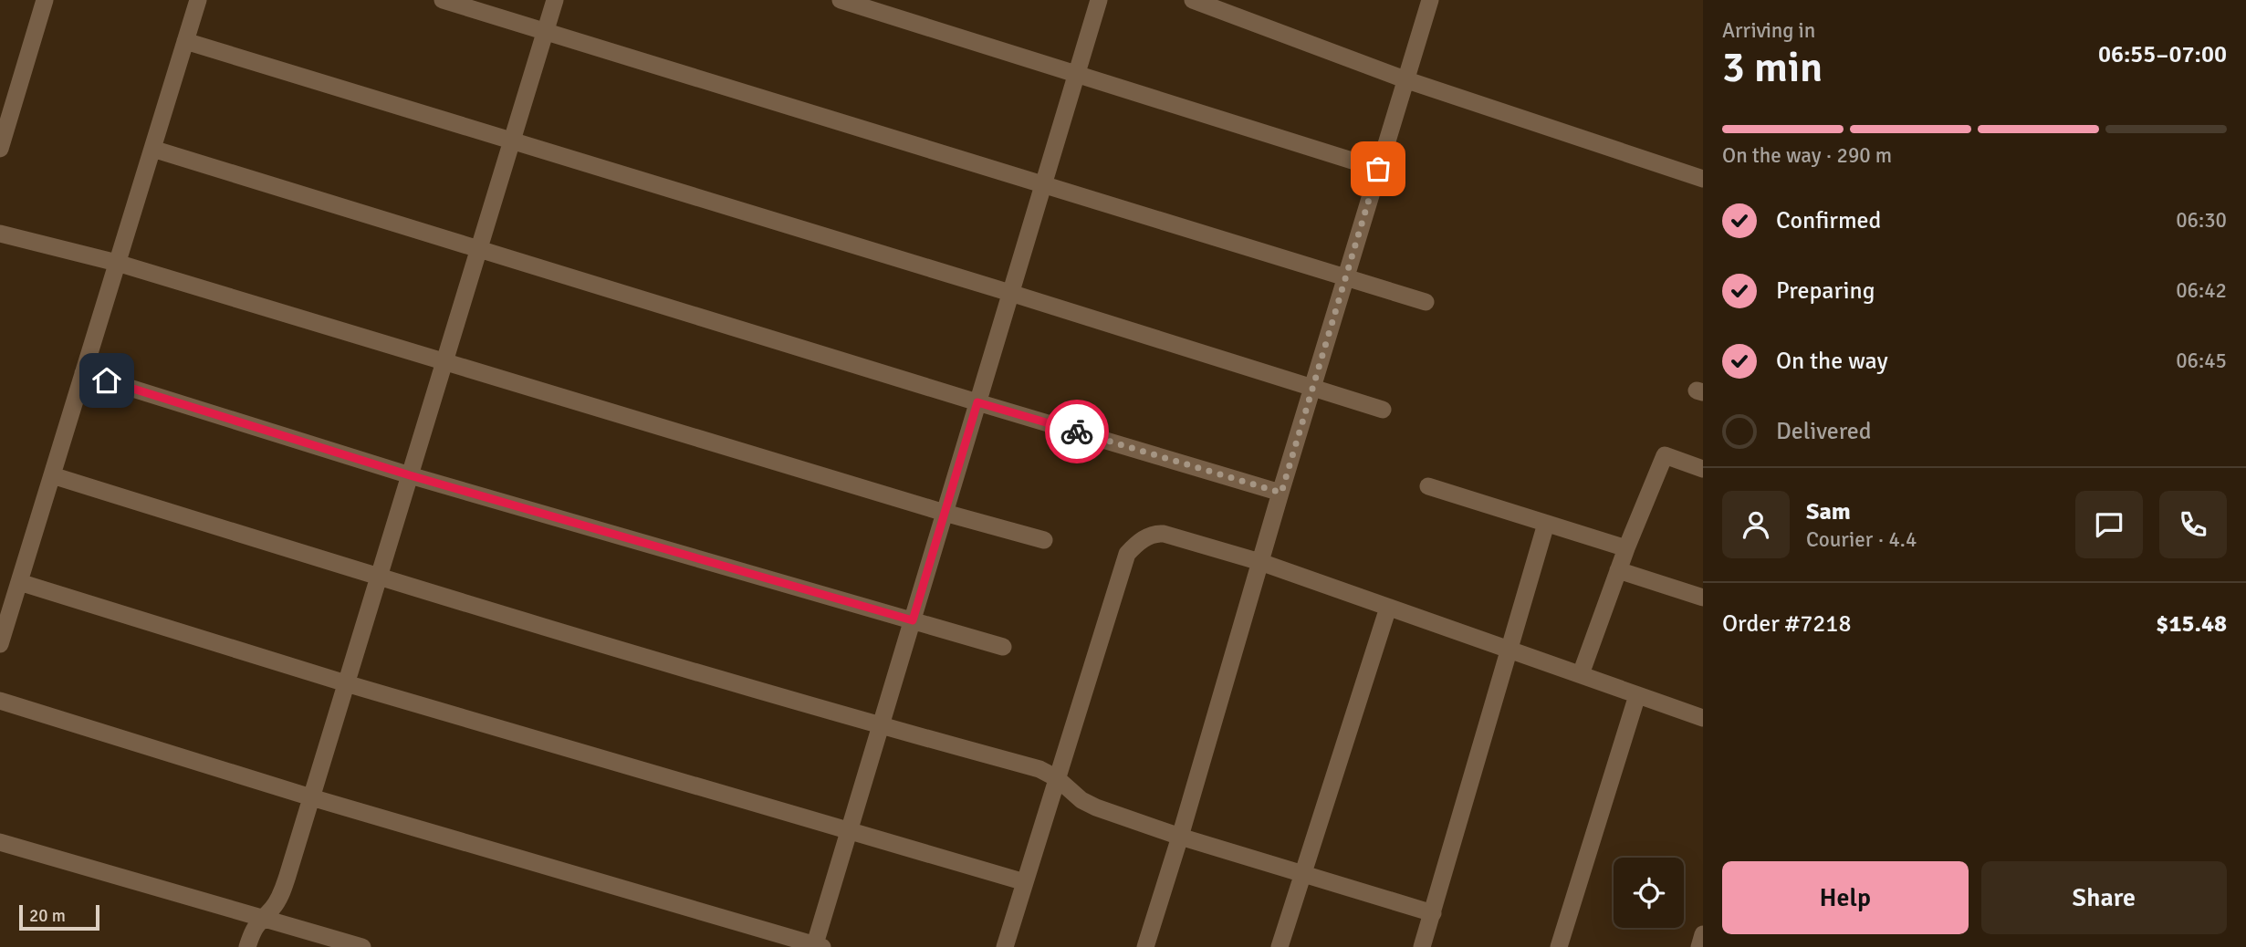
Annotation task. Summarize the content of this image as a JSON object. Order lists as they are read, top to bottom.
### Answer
{
  "scale_bar": "20 m",
  "page": {
    "heading": ["3 min", "Arriving in", "06:55–07:00"],
    "panel": [
      "Sam",
      "Courier · 4.4",
      "Order #7218",
      "$15.48"
    ],
    "bar": "On the way · 290 m",
    "list": [
      ["Confirmed", "06:30"],
      ["Preparing", "06:42"],
      ["On the way", "06:45"],
      "Delivered"
    ],
    "buttons": ["Help", "Share"],
    "scale": "20 m"
  }
}
